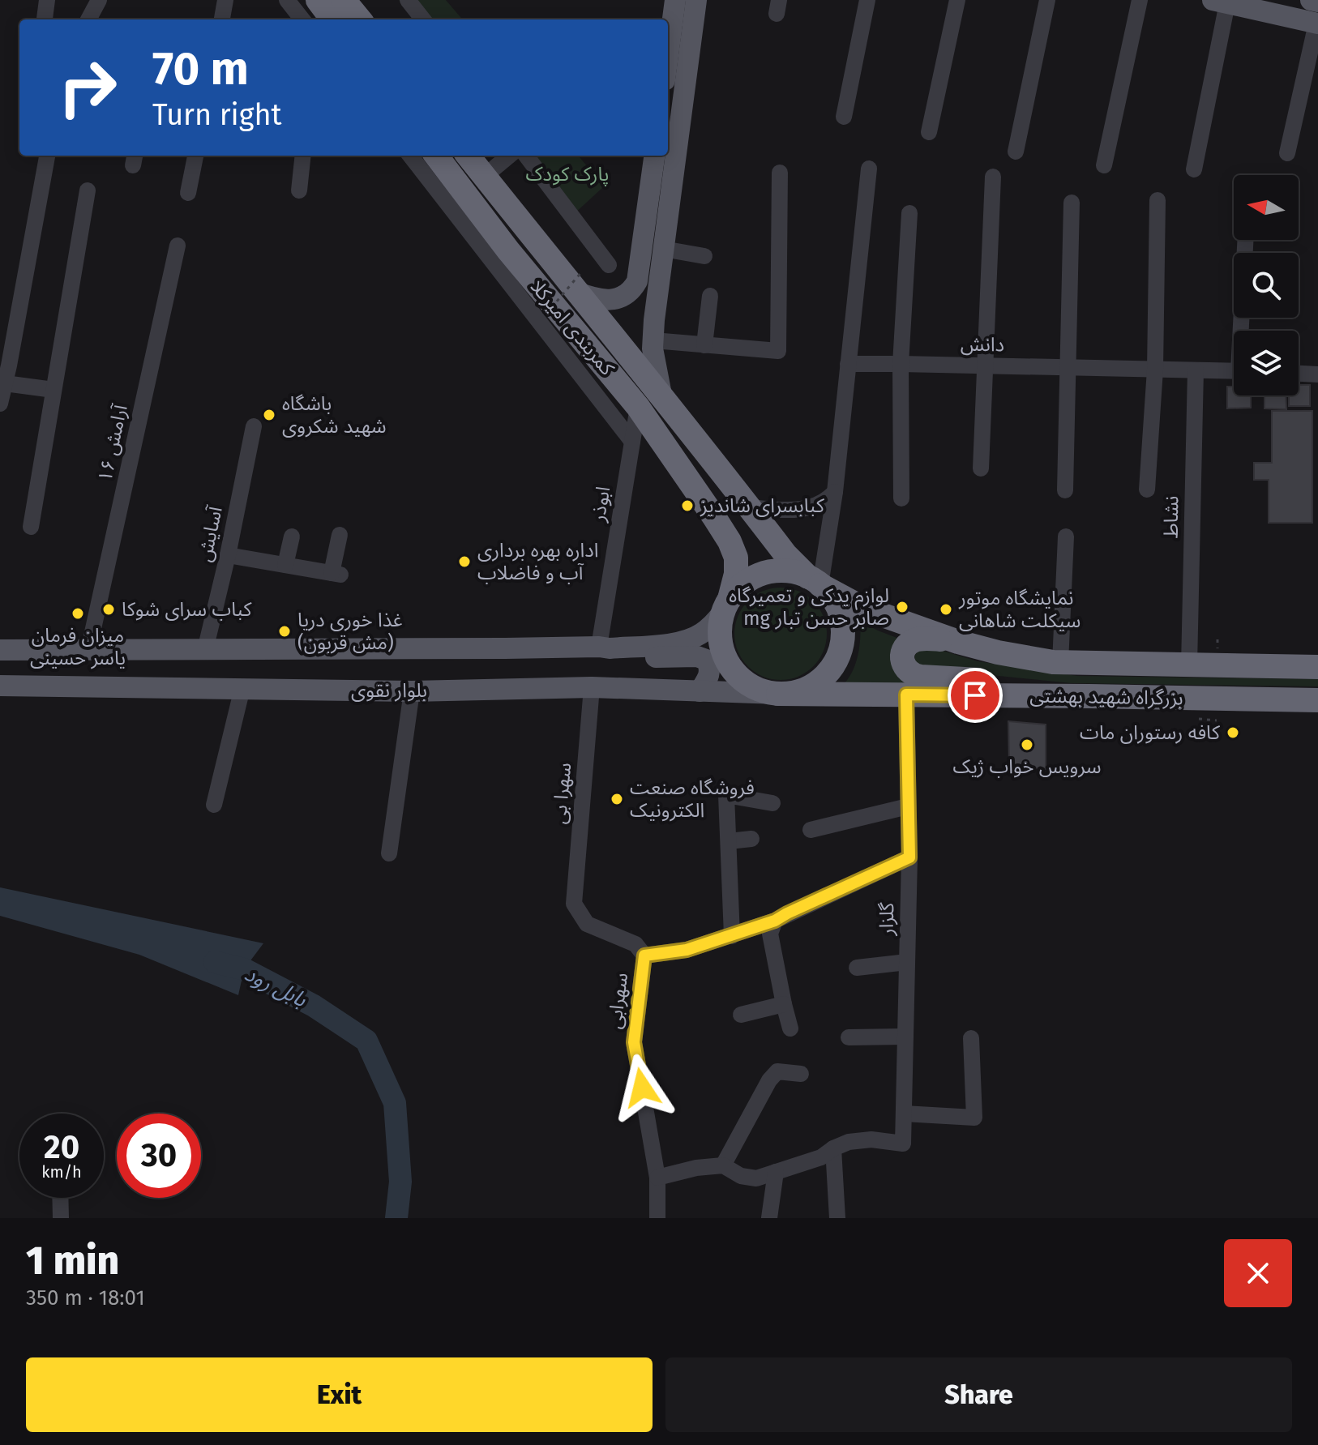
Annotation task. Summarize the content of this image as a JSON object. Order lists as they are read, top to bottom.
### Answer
{
  "streets": {
    "highway": ["کمربندی امیرکلا", "بزرگراه شهید بهشتی"],
    "main road": ["بلوار نقوی"],
    "street": [
      "دانش",
      "آرامش ۱۶",
      "ابوذر",
      "نشاط",
      "آسایش",
      "سهرا بی",
      "گلزار",
      "سهرابی"
    ]
  },
  "crossings": [
    ["کمربندی امیرکلا", "ابوذر"],
    ["کمربندی امیرکلا", "بلوار نقوی"],
    ["کمربندی امیرکلا", "بزرگراه شهید بهشتی"],
    ["دانش", "نشاط"],
    ["نشاط", "بزرگراه شهید بهشتی"],
    ["بلوار نقوی", "بزرگراه شهید بهشتی"],
    ["بلوار نقوی", "سهرا بی"],
    ["بزرگراه شهید بهشتی", "گلزار"],
    ["سهرا بی", "سهرابی"]
  ],
  "water": ["بابل رود"],
  "parks": ["پارک کودک"],
  "places": [
    "باشگاه شهید شکروی",
    "کبابسرای شاندیز",
    "اداره بهره برداری آب و فاضلاب",
    "لوازم یدکی و تعمیرگاه mg صابر حسن تبار",
    "کباب سرای شوکا",
    "نمایشگاه موتور سیکلت شاهانی",
    "میزان فرمان یاسر حسینی",
    "غذا خوری دریا (مش قربون)",
    "کافه رستوران مات",
    "سرویس خواب ژیک",
    "فروشگاه صنعت الکترونیک"
  ],
  "north": "left",
  "page": {
    "turn": ["70 m", "Turn right"],
    "speed": "20 km/h",
    "limit": "30",
    "heading": ["1 min", "350 m · 18:01"],
    "buttons": ["Exit", "Share"]
  }
}
